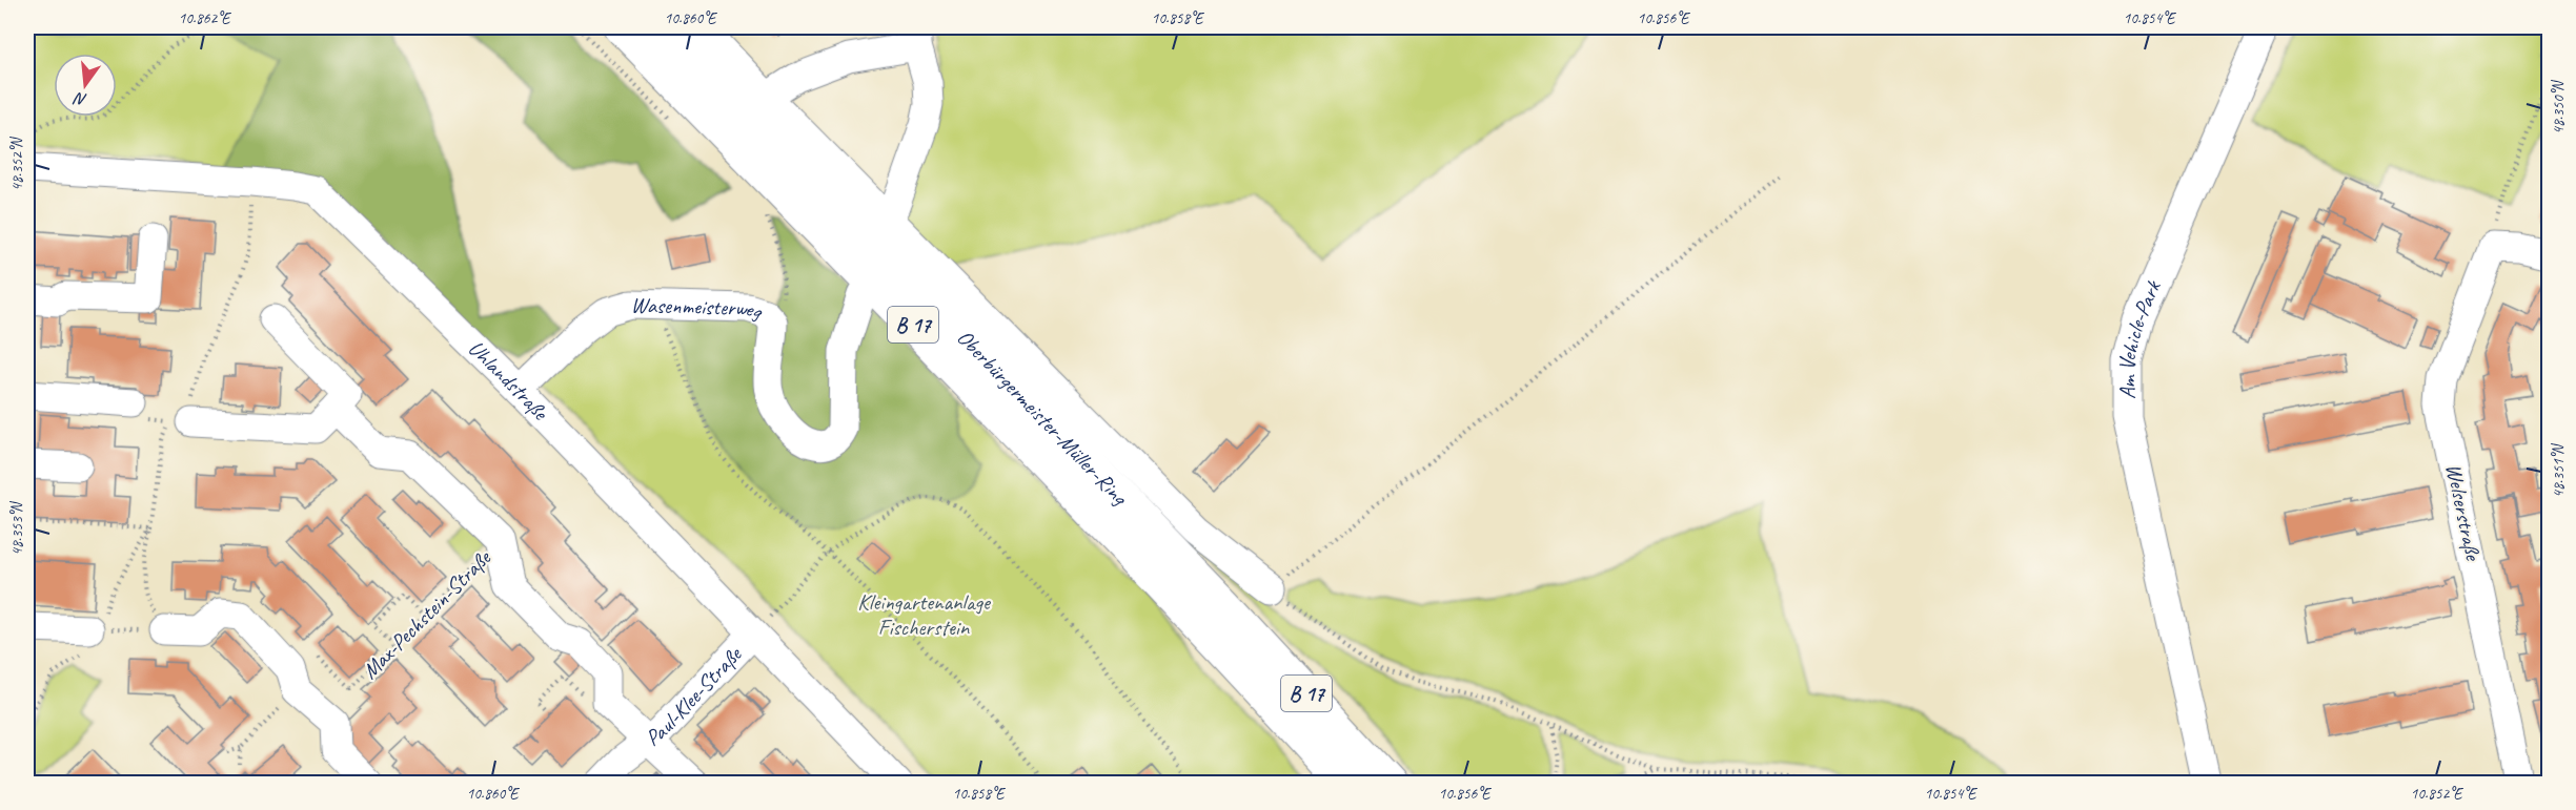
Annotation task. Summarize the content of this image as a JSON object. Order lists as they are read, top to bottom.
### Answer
{
  "streets": {
    "highway": ["B 17", "Oberbürgermeister-Müller-Ring"],
    "street": [
      "Wasenmeisterweg",
      "Am Vehicle-Park",
      "Uhlandstraße",
      "Welserstraße",
      "Max-Pechstein-Straße",
      "Paul-Klee-Straße"
    ]
  },
  "crossings": [
    ["Wasenmeisterweg", "Uhlandstraße"],
    ["Uhlandstraße", "Paul-Klee-Straße"],
    ["Max-Pechstein-Straße", "Paul-Klee-Straße"]
  ],
  "parks": ["Kleingartenanlage Fischerstein"],
  "north": "bottom",
  "coordinates": [
    "10.862°E",
    "10.860°E",
    "10.858°E",
    "10.856°E",
    "10.854°E",
    "48.350°N",
    "48.352°N",
    "48.351°N",
    "48.353°N",
    "10.852°E"
  ]
}
